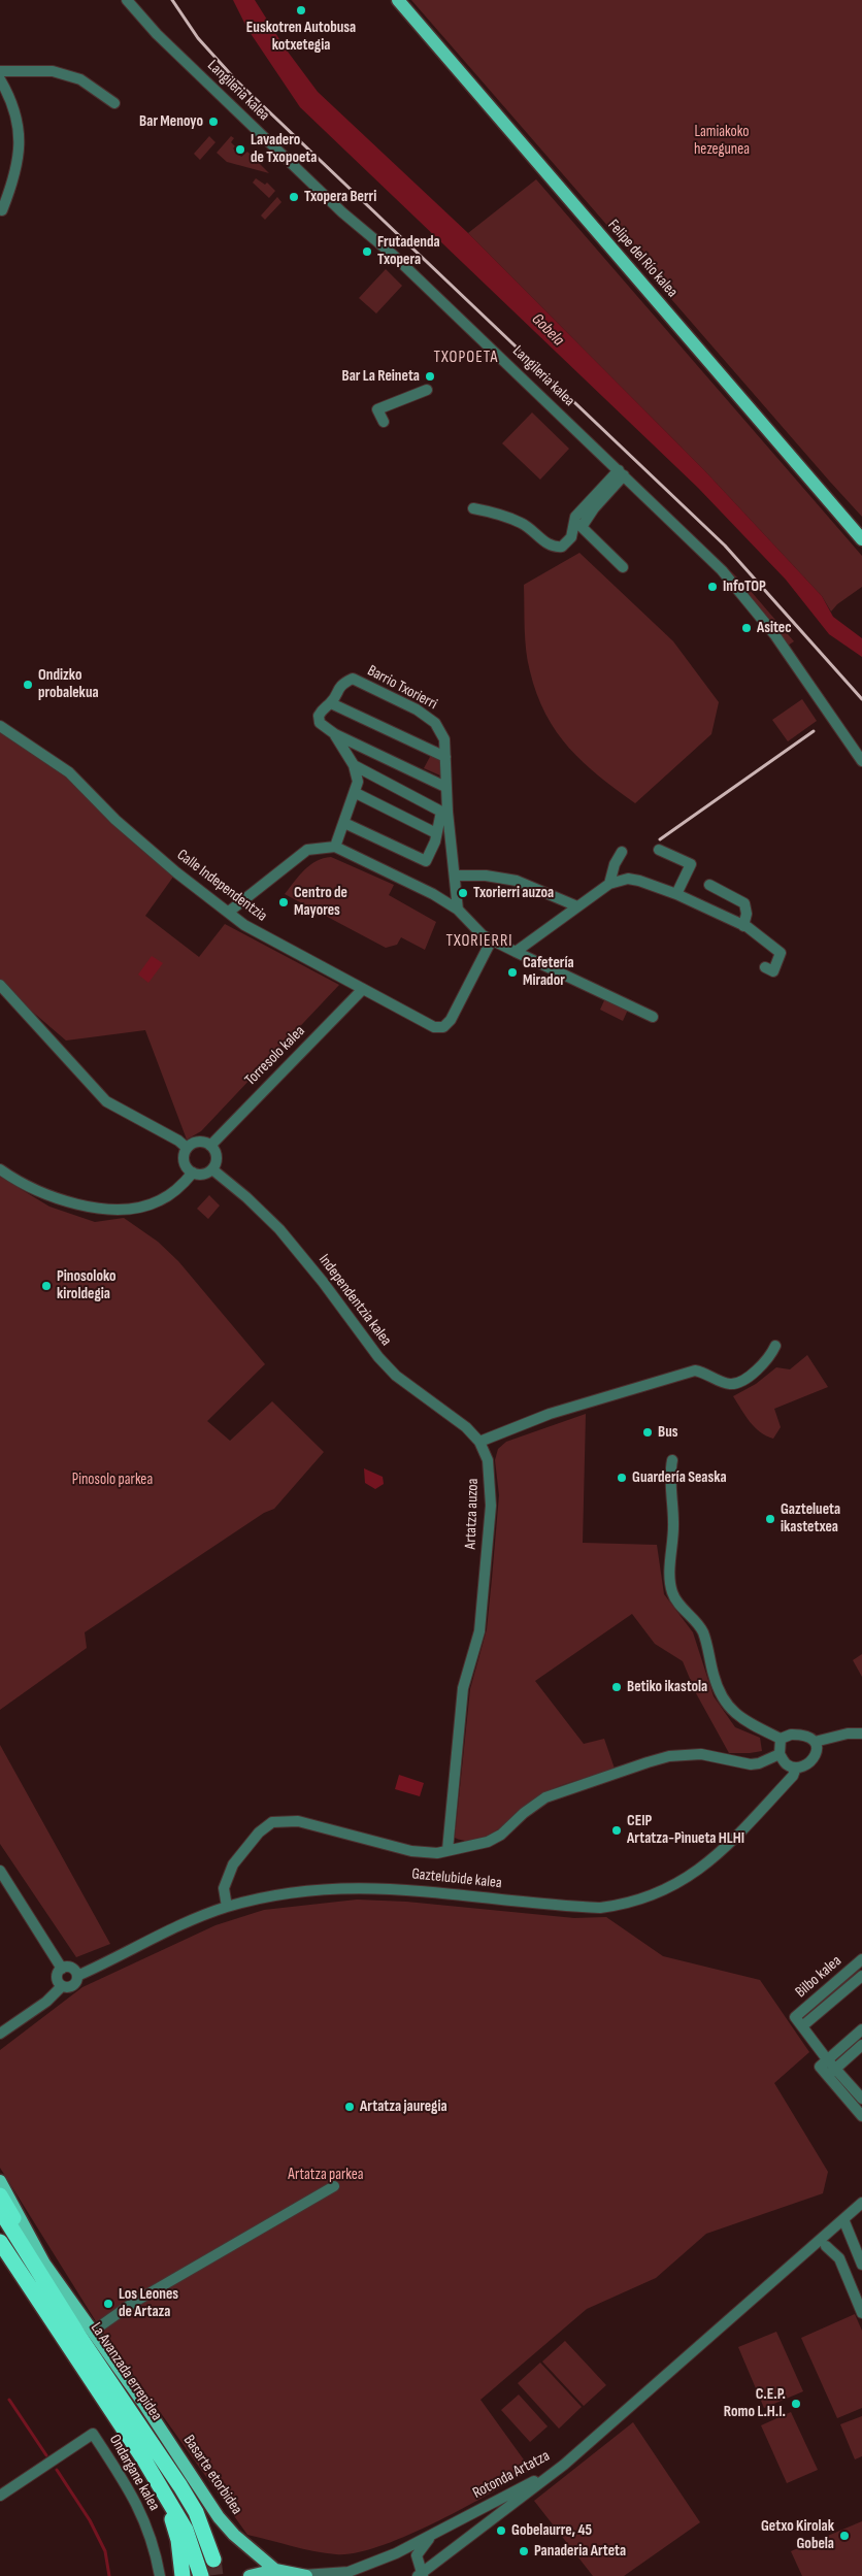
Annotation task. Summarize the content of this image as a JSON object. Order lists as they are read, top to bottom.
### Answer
{
  "streets": {
    "highway": ["La Avanzada errepidea"],
    "main road": ["Felipe del Río kalea", "Basarte etorbidea", "Rotonda Artatza"],
    "street": [
      "Langileria kalea",
      "Barrio Txorierri",
      "Calle Independentzia",
      "Torresolo kalea",
      "Independentzia kalea",
      "Artatza auzoa",
      "Gaztelubide kalea",
      "Bilbo kalea",
      "Ondargane kalea"
    ]
  },
  "crossings": [
    ["Calle Independentzia", "Torresolo kalea"],
    ["Torresolo kalea", "Independentzia kalea"],
    ["Independentzia kalea", "Artatza auzoa"],
    ["Basarte etorbidea", "Rotonda Artatza"]
  ],
  "districts": ["TXOPOETA", "TXORIERRI"],
  "water": ["Gobela"],
  "parks": ["Lamiakoko hezegunea", "Pinosolo parkea", "Artatza parkea"],
  "places": [
    "Euskotren Autobusa kotxetegia",
    "Bar Menoyo",
    "Lavadero de Txopoeta",
    "Txopera Berri",
    "Frutadenda Txopera",
    "Bar La Reineta",
    "InfoTOP",
    "Asitec",
    "Ondizko probalekua",
    "Txorierri auzoa",
    "Centro de Mayores",
    "Cafetería Mirador",
    "Pinosoloko kiroldegia",
    "Bus",
    "Guardería Seaska",
    "Gaztelueta ikastetxea",
    "Betiko ikastola",
    "CEIP Artatza-Pìnueta HLHI",
    "Artatza jauregia",
    "Los Leones de Artaza",
    "C.E.P. Romo L.H.I.",
    "Gobelaurre, 45",
    "Getxo Kirolak Gobela",
    "Panaderia Arteta"
  ]
}
